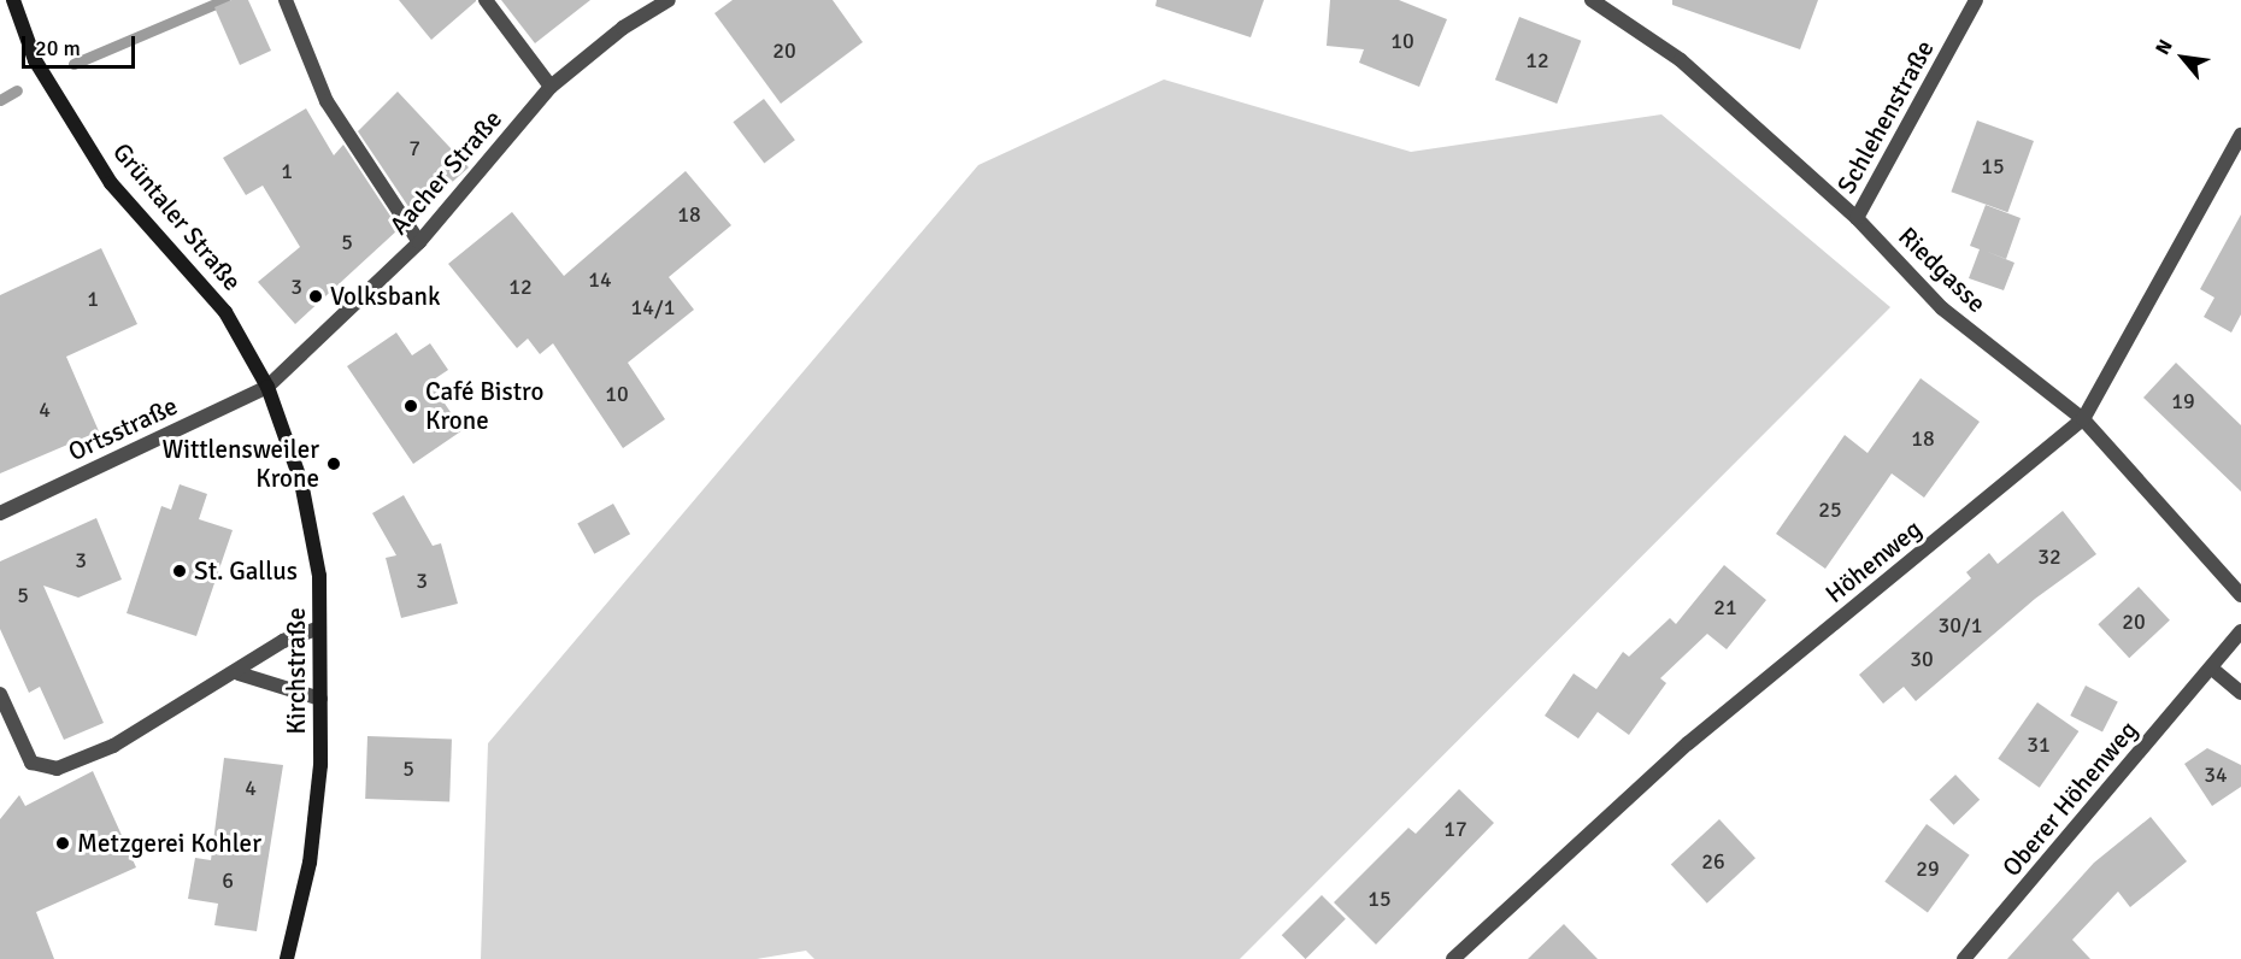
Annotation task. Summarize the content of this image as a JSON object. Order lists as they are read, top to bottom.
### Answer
{
  "streets": {
    "street": [
      "Schlehenstraße",
      "Aacher Straße",
      "Grüntaler Straße",
      "Riedgasse",
      "Ortsstraße",
      "Höhenweg",
      "Kirchstraße",
      "Oberer Höhenweg"
    ]
  },
  "crossings": [
    ["Schlehenstraße", "Riedgasse"],
    ["Aacher Straße", "Grüntaler Straße"],
    ["Aacher Straße", "Ortsstraße"],
    ["Aacher Straße", "Kirchstraße"],
    ["Grüntaler Straße", "Ortsstraße"],
    ["Grüntaler Straße", "Kirchstraße"],
    ["Riedgasse", "Höhenweg"],
    ["Ortsstraße", "Kirchstraße"]
  ],
  "places": [
    "Volksbank",
    "Café Bistro Krone",
    "Wittlensweiler Krone",
    "St. Gallus",
    "Metzgerei Kohler"
  ],
  "house_numbers": [
    "10",
    "20",
    "12",
    "7",
    "15",
    "1",
    "18",
    "5",
    "14",
    "3",
    "12",
    "1",
    "14/1",
    "10",
    "19",
    "4",
    "18",
    "25",
    "32",
    "3",
    "3",
    "5",
    "21",
    "20",
    "30/1",
    "30",
    "31",
    "5",
    "34",
    "4",
    "17",
    "26",
    "29",
    "6",
    "15"
  ],
  "scale_bar": "20 m",
  "north": "top left"
}
